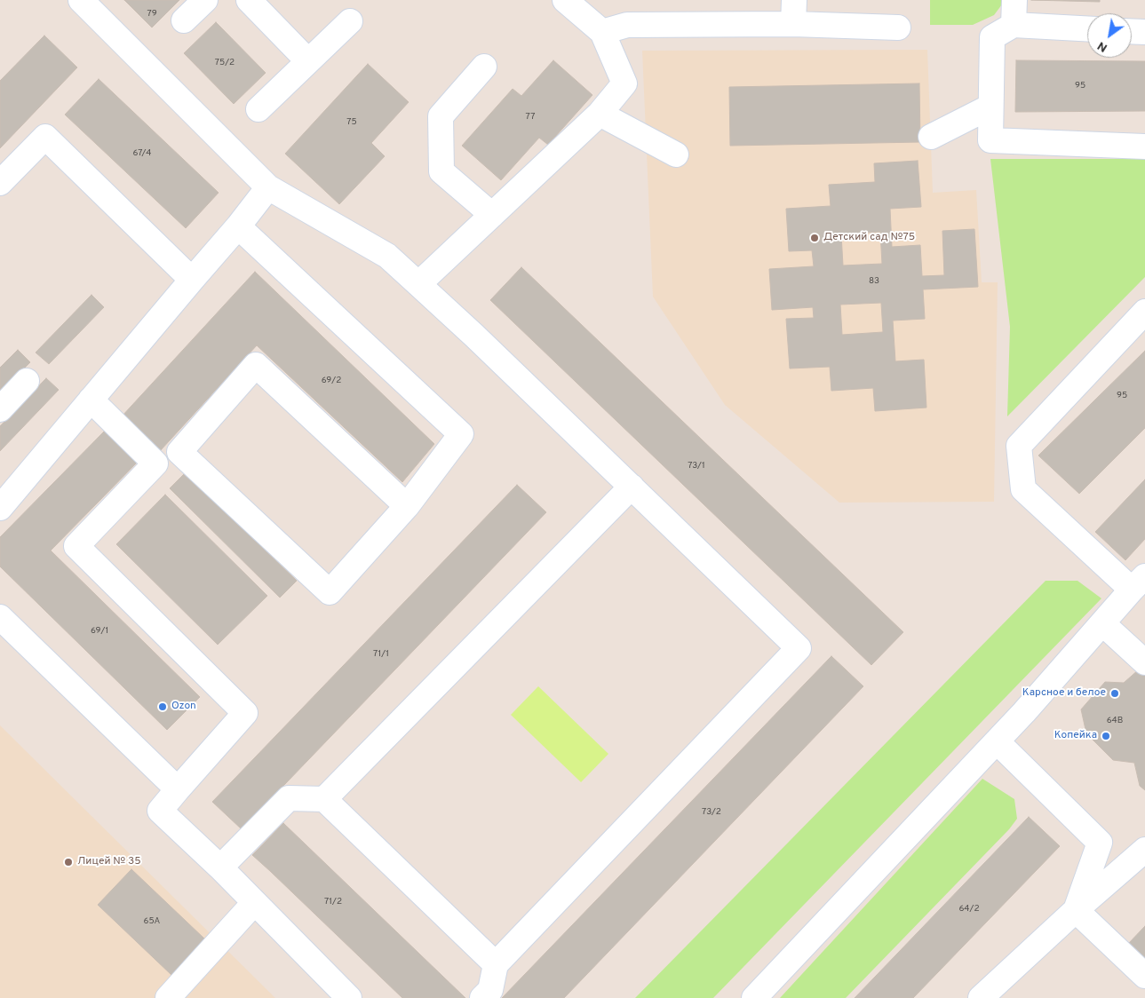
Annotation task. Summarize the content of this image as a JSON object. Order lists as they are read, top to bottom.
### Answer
{
  "places": [
    "Детский сад №75",
    "Карсное и белое",
    "Ozon",
    "Копейка",
    "Лицей № 35"
  ],
  "house_numbers": [
    "79",
    "75/2",
    "95",
    "77",
    "75",
    "67/4",
    "83",
    "69/2",
    "95",
    "73/1",
    "69/1",
    "71/1",
    "64В",
    "73/2",
    "71/2",
    "64/2",
    "65А"
  ],
  "north": "bottom left"
}
